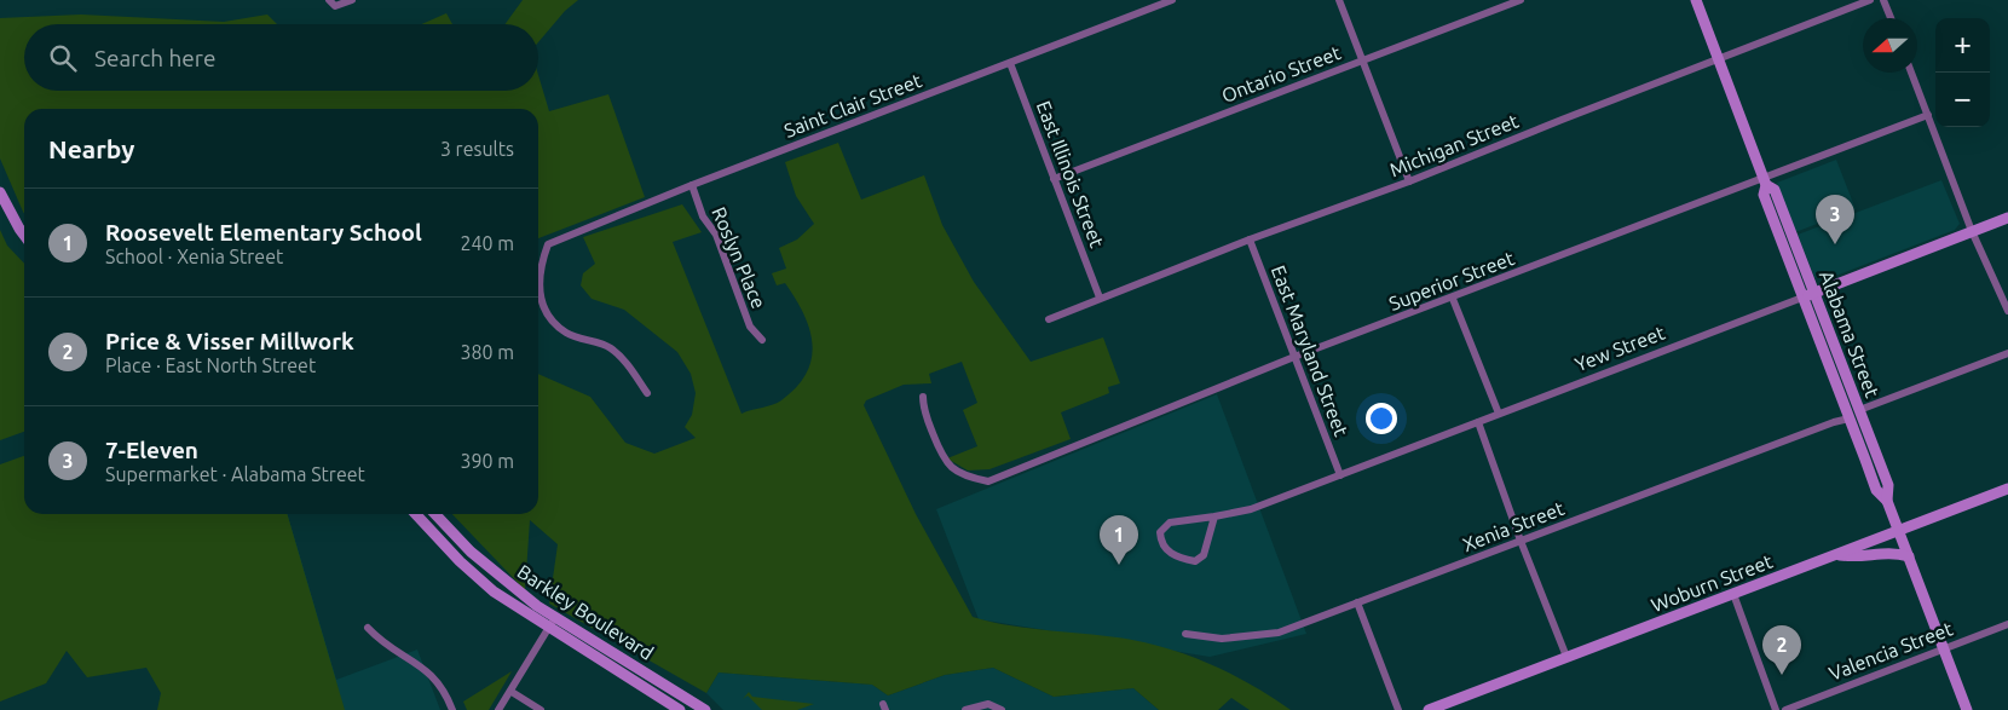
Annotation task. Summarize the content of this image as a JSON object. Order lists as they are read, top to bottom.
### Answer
{
  "streets": {
    "main road": [
      "Alabama Street",
      "Yew Street",
      "Woburn Street",
      "Barkley Boulevard"
    ],
    "street": [
      "Ontario Street",
      "Saint Clair Street",
      "Michigan Street",
      "East Illinois Street",
      "Roslyn Place",
      "Superior Street",
      "East Maryland Street",
      "Xenia Street",
      "Valencia Street"
    ]
  },
  "crossings": [
    ["Ontario Street", "East Illinois Street"],
    ["Saint Clair Street", "East Illinois Street"],
    ["Saint Clair Street", "Roslyn Place"],
    ["Michigan Street", "East Illinois Street"],
    ["Michigan Street", "Alabama Street"],
    ["Michigan Street", "East Maryland Street"],
    ["Superior Street", "Alabama Street"],
    ["Superior Street", "East Maryland Street"],
    ["Alabama Street", "Yew Street"],
    ["Alabama Street", "Xenia Street"],
    ["Alabama Street", "Woburn Street"],
    ["Alabama Street", "Valencia Street"],
    ["Yew Street", "East Maryland Street"]
  ],
  "north": "left",
  "page": {
    "map_buttons": ["+", "−"],
    "search": "Search here",
    "heading": ["Nearby", "3 results"],
    "list": [
      {
        "mark": "1",
        "name": "Roosevelt Elementary School",
        "note": "School · Xenia Street",
        "value": "240 m"
      },
      {
        "mark": "2",
        "name": "Price & Visser Millwork",
        "note": "Place · East North Street",
        "value": "380 m"
      },
      {
        "mark": "3",
        "name": "7-Eleven",
        "note": "Supermarket · Alabama Street",
        "value": "390 m"
      }
    ],
    "pins": ["3", "1", "2"]
  }
}
